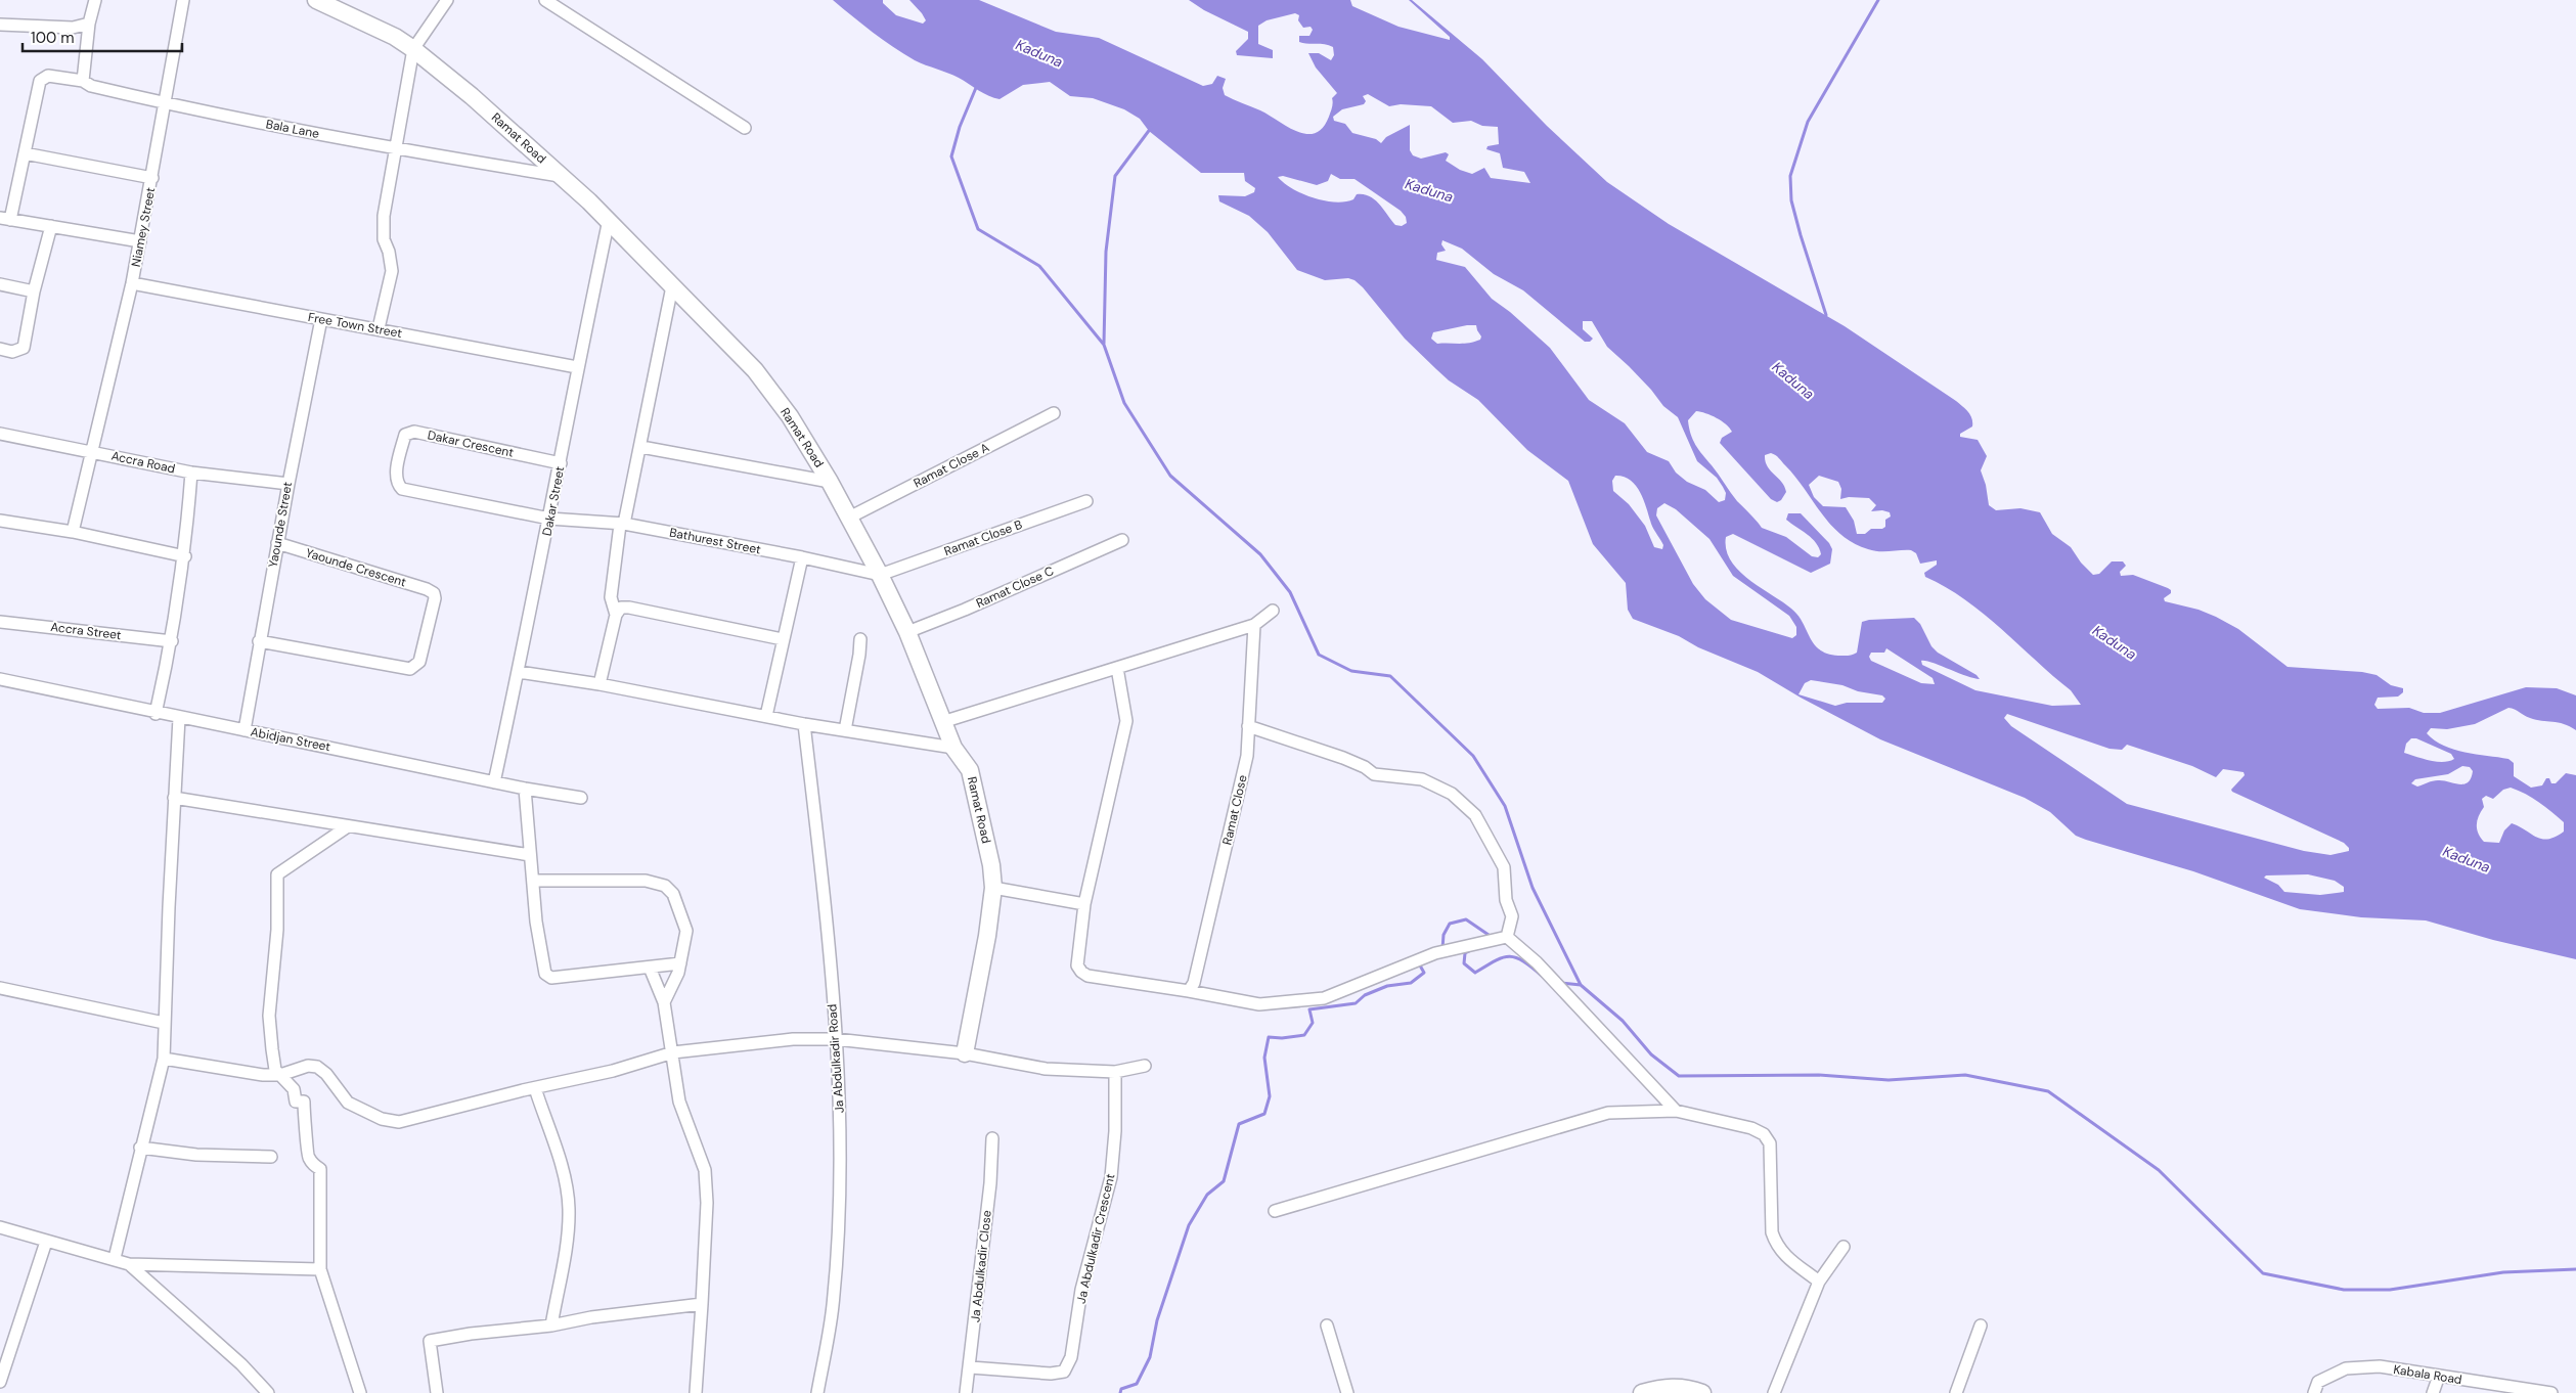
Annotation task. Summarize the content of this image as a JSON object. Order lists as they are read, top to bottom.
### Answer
{
  "streets": {
    "street": [
      "Bala Lane",
      "Ramat Road",
      "Niamey Street",
      "Free Town Street",
      "Dakar Crescent",
      "Accra Road",
      "Ramat Close A",
      "Dakar Street",
      "Yaounde Street",
      "Ramat Close B",
      "Bathurest Street",
      "Yaounde Crescent",
      "Ramat Close C",
      "Accra Street",
      "Abidjan Street",
      "Ramat Close",
      "Ja Abdulkadir Road",
      "Ja Abdulkadir Crescent",
      "Ja Abdulkadir Close",
      "Kabala Road"
    ]
  },
  "crossings": [
    ["Bala Lane", "Ramat Road"],
    ["Bala Lane", "Niamey Street"],
    ["Ramat Road", "Ramat Close A"],
    ["Ramat Road", "Dakar Street"],
    ["Ramat Road", "Ramat Close B"],
    ["Ramat Road", "Bathurest Street"],
    ["Ramat Road", "Ramat Close C"],
    ["Niamey Street", "Free Town Street"],
    ["Niamey Street", "Accra Road"],
    ["Free Town Street", "Dakar Street"],
    ["Free Town Street", "Yaounde Street"],
    ["Dakar Crescent", "Dakar Street"],
    ["Dakar Crescent", "Bathurest Street"],
    ["Accra Road", "Yaounde Street"],
    ["Dakar Street", "Bathurest Street"],
    ["Dakar Street", "Abidjan Street"],
    ["Yaounde Street", "Yaounde Crescent"],
    ["Yaounde Street", "Abidjan Street"],
    ["Ramat Close B", "Bathurest Street"],
    ["Ja Abdulkadir Crescent", "Ja Abdulkadir Close"]
  ],
  "water": ["Kaduna"],
  "scale_bar": "100 m"
}
